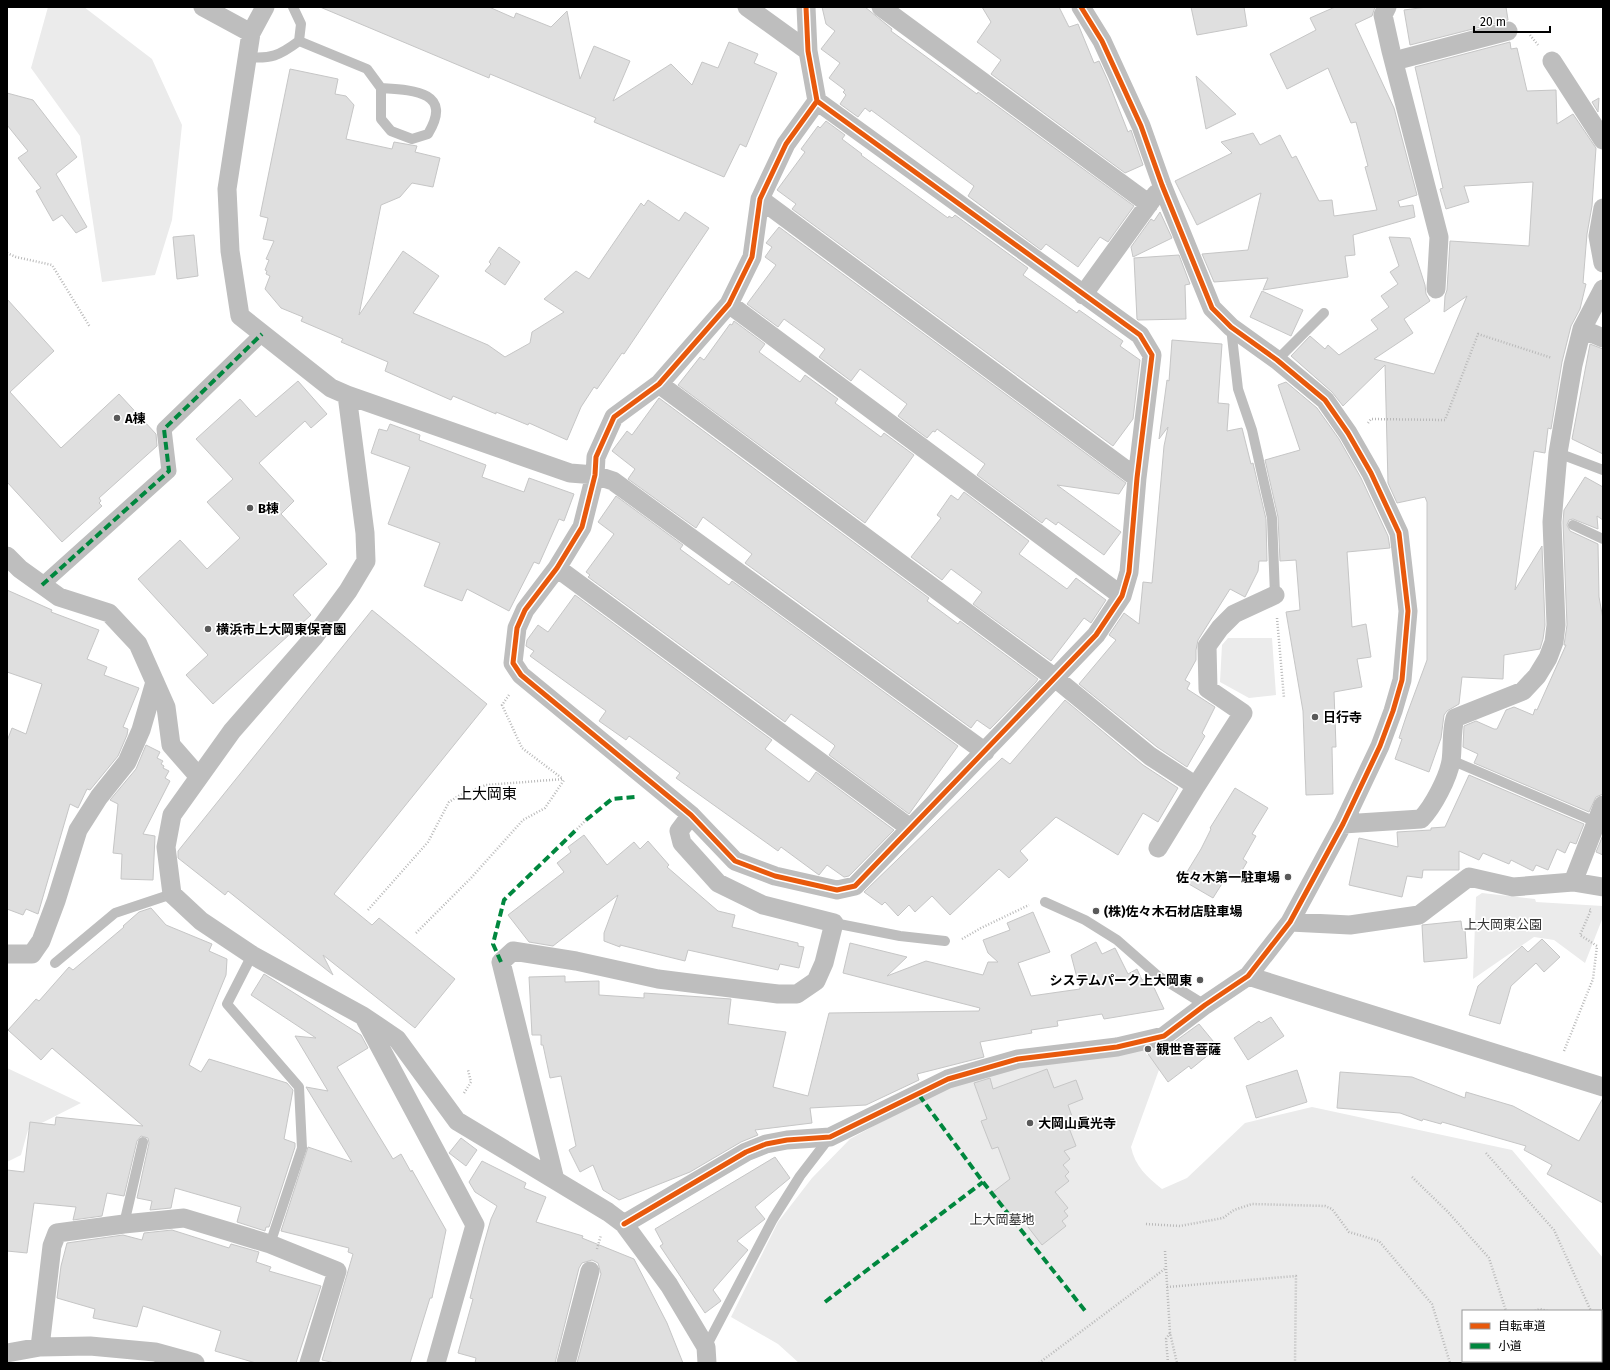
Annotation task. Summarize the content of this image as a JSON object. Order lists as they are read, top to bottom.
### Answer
{
  "districts": ["上大岡東"],
  "parks": ["上大岡東公園", "上大岡墓地"],
  "places": [
    "A棟",
    "B棟",
    "横浜市上大岡東保育園",
    "日行寺",
    "佐々木第一駐車場",
    "(株)佐々木石材店駐車場",
    "システムパーク上大岡東",
    "観世音菩薩",
    "大岡山眞光寺"
  ],
  "legend": ["自転車道", "小道"],
  "scale_bar": "20 m"
}
